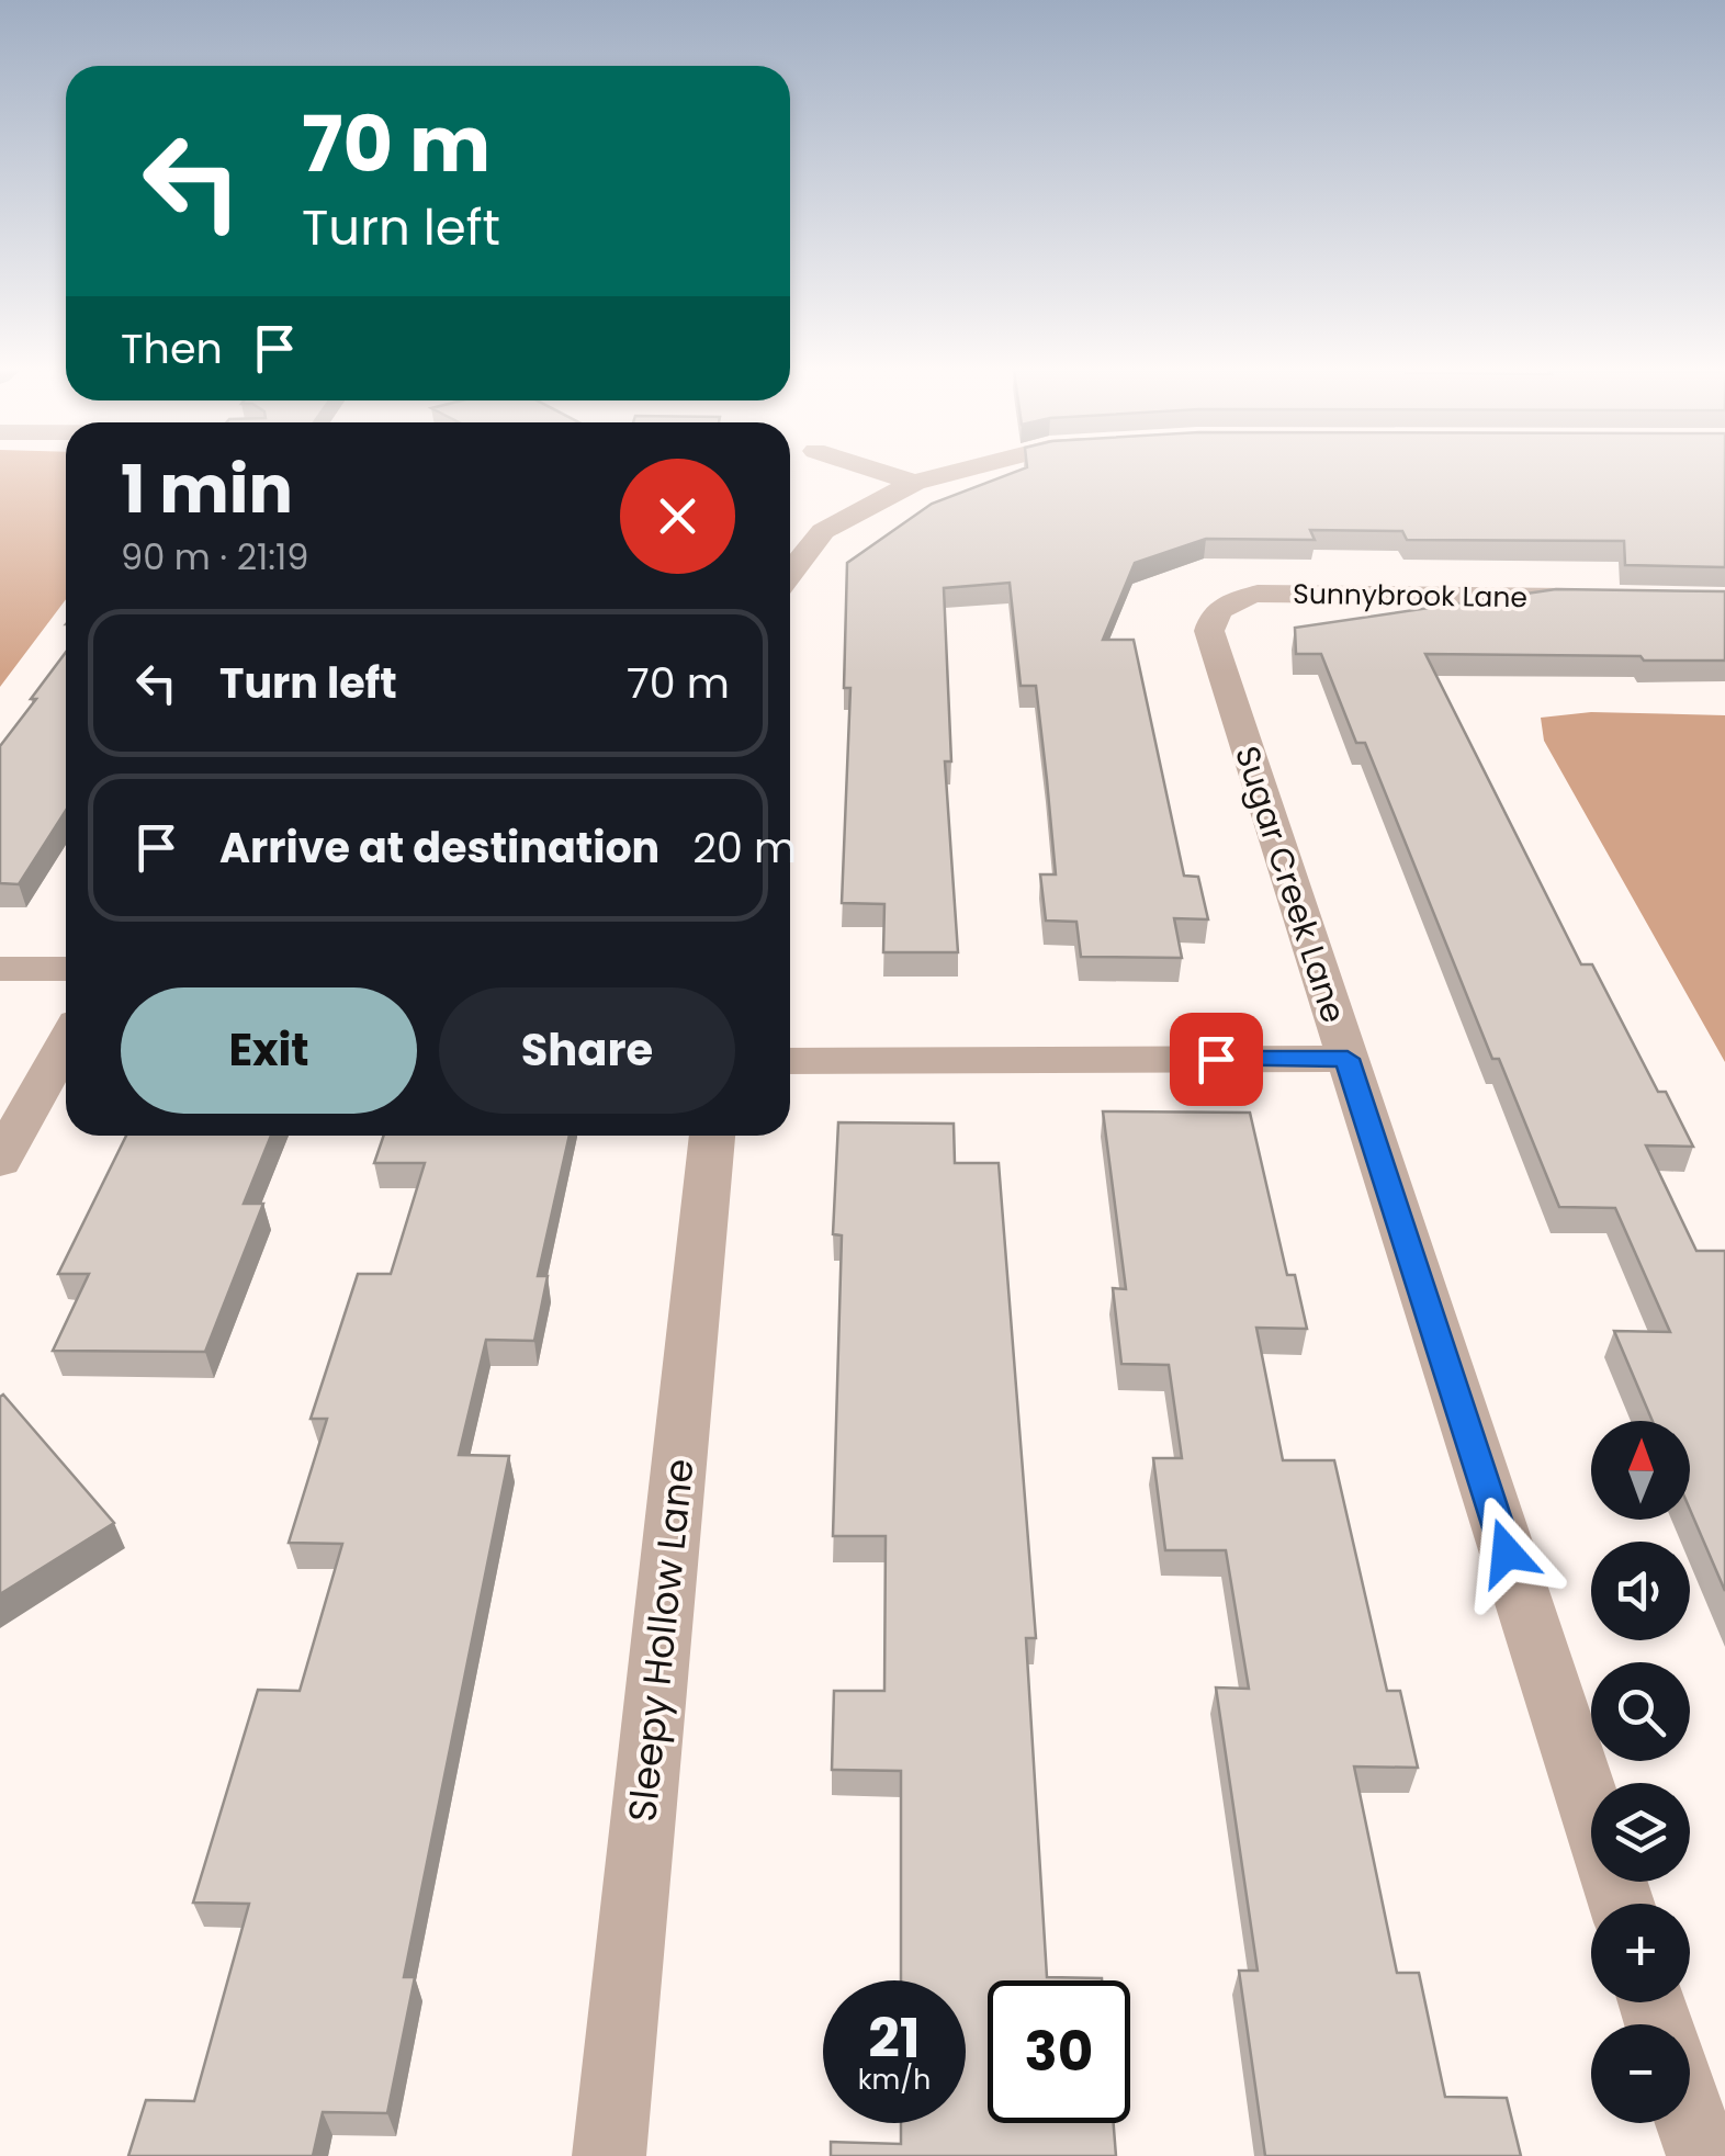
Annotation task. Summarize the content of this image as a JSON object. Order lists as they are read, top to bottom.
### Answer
{
  "streets": {
    "street": ["Sunnybrook Lane", "Sugar Creek Lane", "Sleepy Hollow Lane"]
  },
  "crossings": [
    ["Sunnybrook Lane", "Sugar Creek Lane"]
  ],
  "north": "top",
  "page": {
    "turn": ["70 m", "Turn left"],
    "then": "Then",
    "heading": ["1 min", "90 m · 21:19"],
    "list": [
      {
        "name": "Turn left",
        "value": "70 m"
      },
      {
        "name": "Arrive at destination",
        "value": "20 m"
      }
    ],
    "buttons": ["Exit", "Share"],
    "map_buttons": ["+", "−"],
    "speed": "21 km/h",
    "limit": "30"
  }
}
